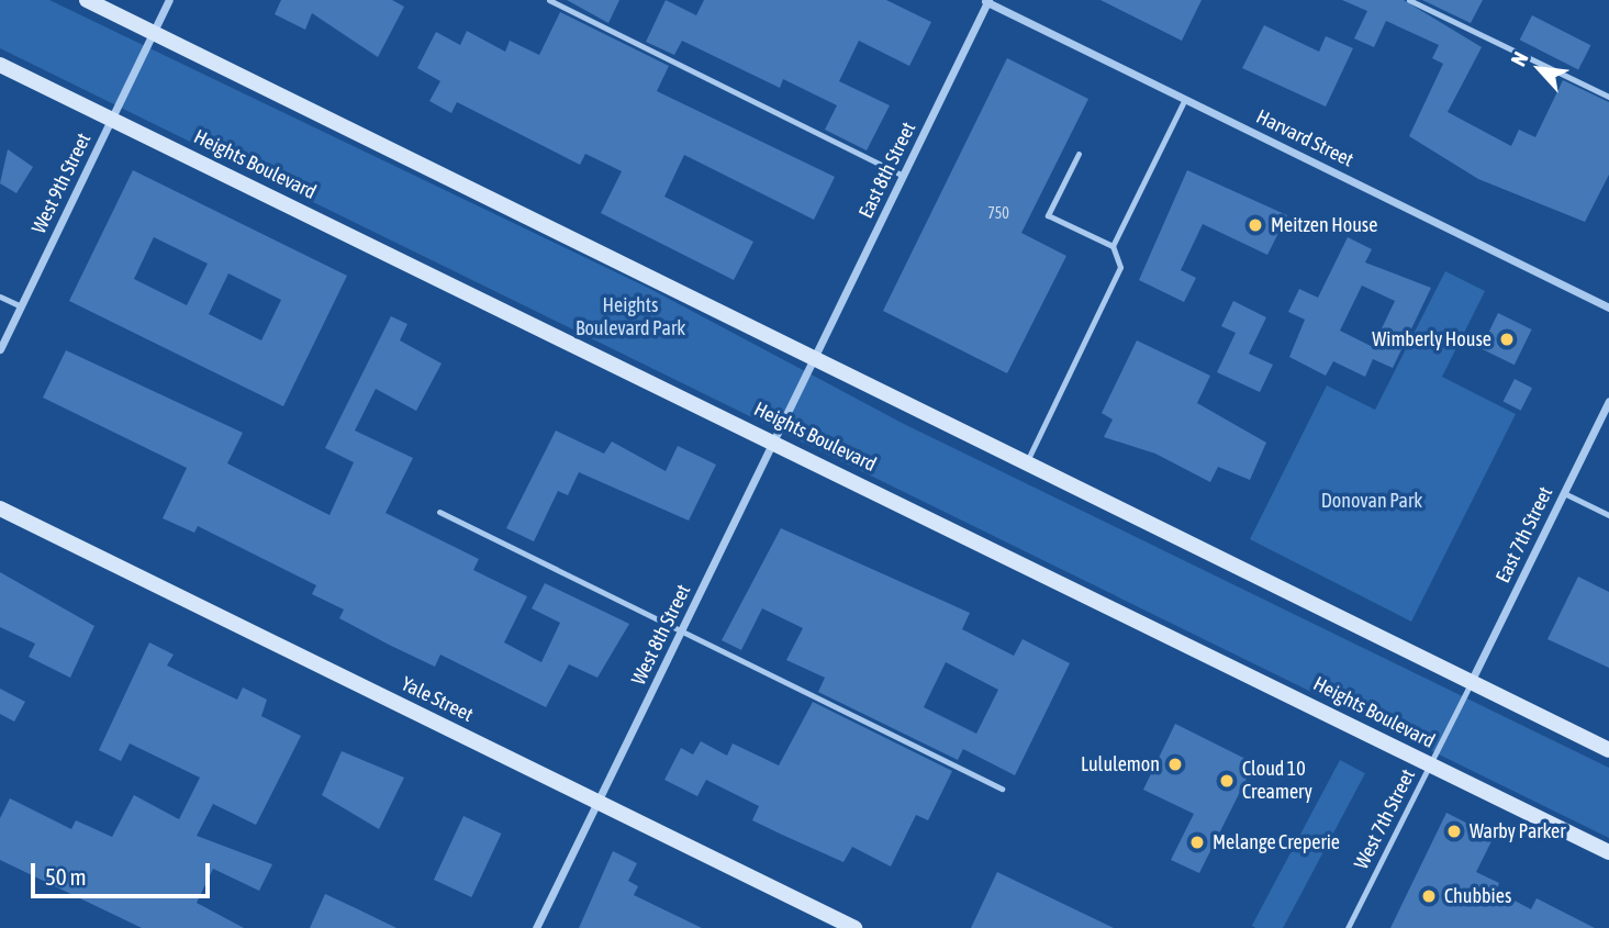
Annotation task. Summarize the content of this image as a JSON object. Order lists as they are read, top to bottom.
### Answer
{
  "streets": {
    "main road": ["Heights Boulevard", "Yale Street"],
    "street": [
      "Harvard Street",
      "East 8th Street",
      "West 9th Street",
      "East 7th Street",
      "West 8th Street"
    ],
    "lane": ["West 7th Street"]
  },
  "crossings": [
    ["Harvard Street", "East 8th Street"],
    ["Heights Boulevard", "West 9th Street"],
    ["Heights Boulevard", "West 8th Street"],
    ["Heights Boulevard", "West 7th Street"],
    ["East 8th Street", "West 8th Street"],
    ["East 7th Street", "West 7th Street"],
    ["West 8th Street", "Yale Street"]
  ],
  "parks": ["Heights Boulevard Park", "Donovan Park"],
  "places": [
    "Meitzen House",
    "Wimberly House",
    "Lululemon",
    "Cloud 10 Creamery",
    "Warby Parker",
    "Melange Creperie",
    "Chubbies"
  ],
  "house_numbers": ["750"],
  "scale_bar": "50 m",
  "north": "top left"
}
